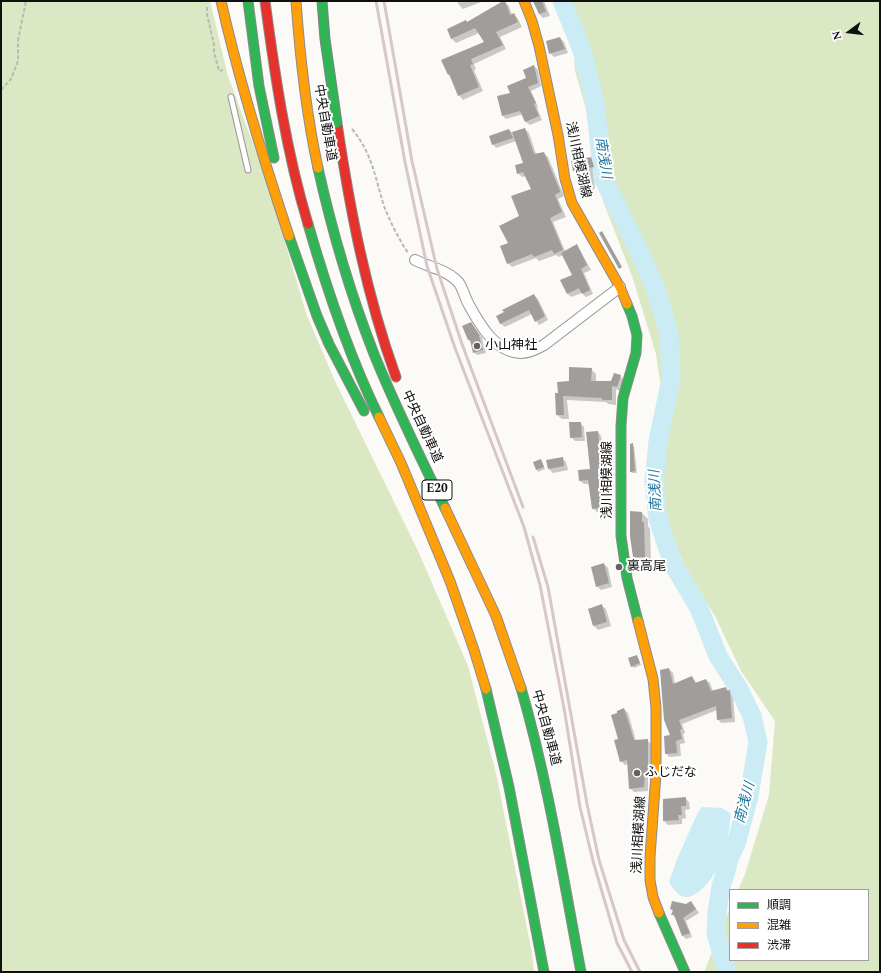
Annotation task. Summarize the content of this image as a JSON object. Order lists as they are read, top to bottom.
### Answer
{
  "streets": {
    "main road": ["中央自動車道", "浅川相模湖線", "E20"]
  },
  "water": ["南浅川"],
  "places": ["小山神社", "裏高尾", "ふじだな"],
  "legend": ["順調", "混雑", "渋滞"],
  "north": "left"
}
